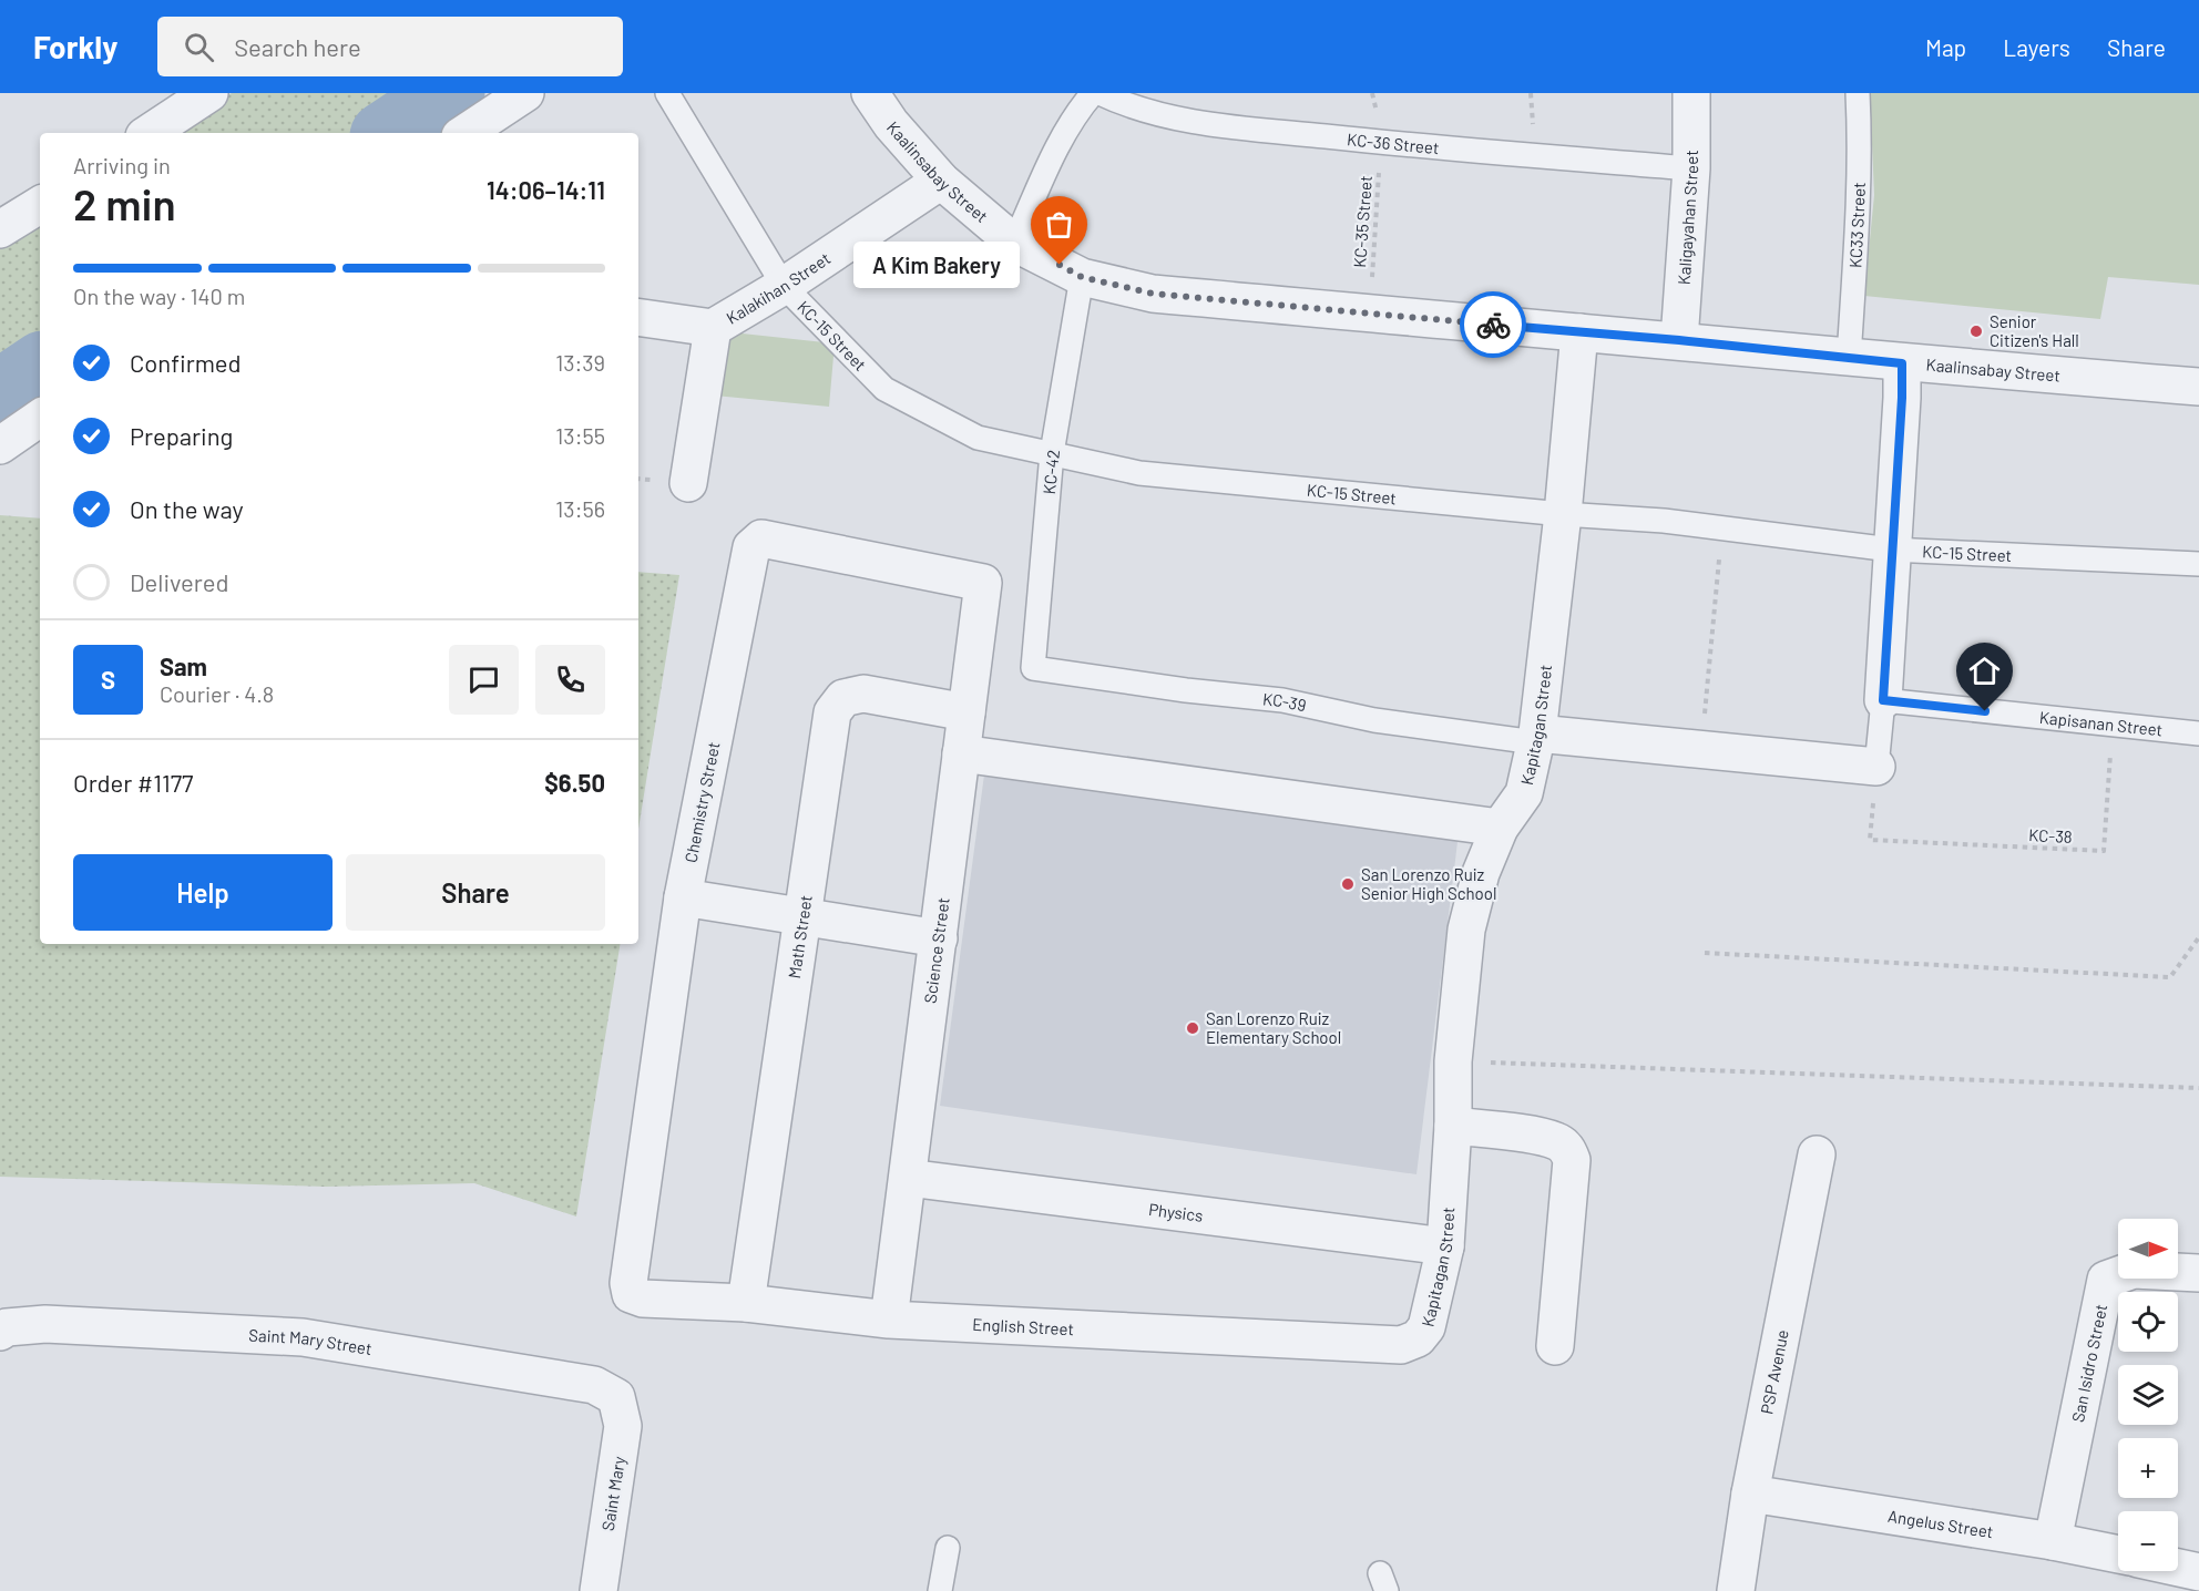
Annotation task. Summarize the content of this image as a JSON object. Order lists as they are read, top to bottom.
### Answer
{
  "streets": {
    "street": [
      "Kaalinsabay Street",
      "Kaligayahan Street",
      "Kalakihan Street",
      "Kapitagan Street",
      "Chemistry Street",
      "Math Street",
      "Science Street",
      "Physics",
      "English Street",
      "Saint Mary Street",
      "San Isidro Street",
      "PSP Avenue",
      "Saint Mary",
      "Angelus Street"
    ],
    "lane": [
      "KC-36 Street",
      "KC33 Street",
      "KC-15 Street",
      "KC-42",
      "KC-39",
      "Kapisanan Street"
    ],
    "path": ["KC-35 Street", "KC-38"]
  },
  "crossings": [
    ["KC-36 Street", "Kaligayahan Street"],
    ["KC-36 Street", "KC-35 Street"],
    ["Kaalinsabay Street", "Kaligayahan Street"],
    ["Kaalinsabay Street", "KC-35 Street"],
    ["Kaalinsabay Street", "KC33 Street"],
    ["Kaalinsabay Street", "Kalakihan Street"],
    ["Kaalinsabay Street", "KC-42"],
    ["Kaalinsabay Street", "Kapitagan Street"],
    ["Kalakihan Street", "KC-15 Street"],
    ["KC-15 Street", "KC-42"],
    ["KC-15 Street", "Kapitagan Street"],
    ["KC-42", "KC-39"],
    ["KC-39", "Kapitagan Street"],
    ["Kapisanan Street", "KC-38"],
    ["Kapitagan Street", "Physics"],
    ["Kapitagan Street", "English Street"],
    ["Chemistry Street", "Science Street"],
    ["Chemistry Street", "English Street"],
    ["Math Street", "Science Street"],
    ["Math Street", "English Street"],
    ["Science Street", "Physics"],
    ["Science Street", "English Street"],
    ["Saint Mary Street", "Saint Mary"],
    ["San Isidro Street", "Angelus Street"],
    ["PSP Avenue", "Angelus Street"]
  ],
  "places": [
    "A Kim Bakery",
    "Senior Citizen's Hall",
    "San Lorenzo Ruiz Senior High School",
    "San Lorenzo Ruiz Elementary School"
  ],
  "north": "right",
  "page": {
    "header": "Forkly",
    "search": "Search here",
    "nav": ["Map", "Layers", "Share"],
    "heading": ["2 min", "Arriving in", "14:06–14:11"],
    "panel": [
      "Sam",
      "Courier · 4.8",
      "Order #1177",
      "$6.50"
    ],
    "bubble": "A Kim Bakery",
    "bar": "On the way · 140 m",
    "list": [
      ["Confirmed", "13:39"],
      ["Preparing", "13:55"],
      ["On the way", "13:56"],
      "Delivered"
    ],
    "round": "S",
    "buttons": ["Help", "Share"],
    "map_buttons": ["+", "−"]
  }
}
